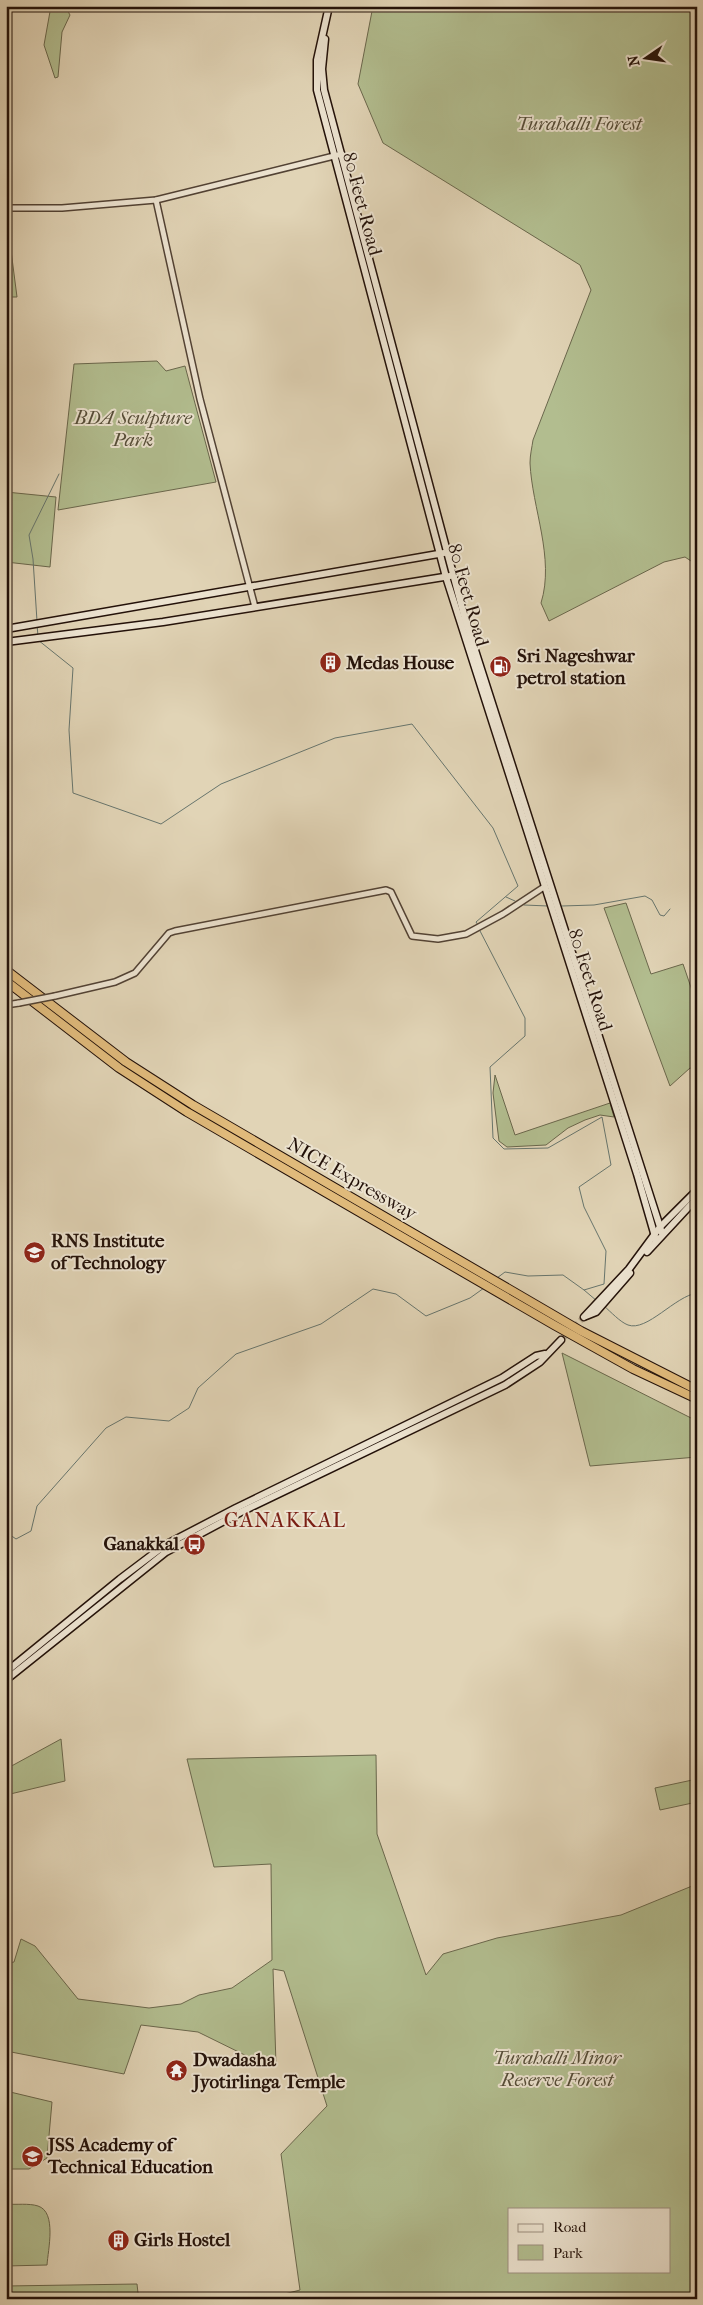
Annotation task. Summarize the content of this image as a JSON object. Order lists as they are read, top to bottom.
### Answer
{
  "streets": {
    "highway": ["NICE Expressway"],
    "main road": ["80 Feet Road"]
  },
  "districts": ["GANAKKAL"],
  "parks": ["Turahalli Forest", "BDA Sculpture Park", "Turahalli Minor Reserve Forest"],
  "places": {
    "building": ["Medas House", "Girls Hostel"],
    "fuel station": ["Sri Nageshwar petrol station"],
    "school or university": ["RNS Institute of Technology", "JSS Academy of Technical Education"],
    "bus stop": ["Ganakkal"],
    "temple": ["Dwadasha Jyotirlinga Temple"]
  },
  "legend": ["Road", "Park"],
  "north": "left"
}
